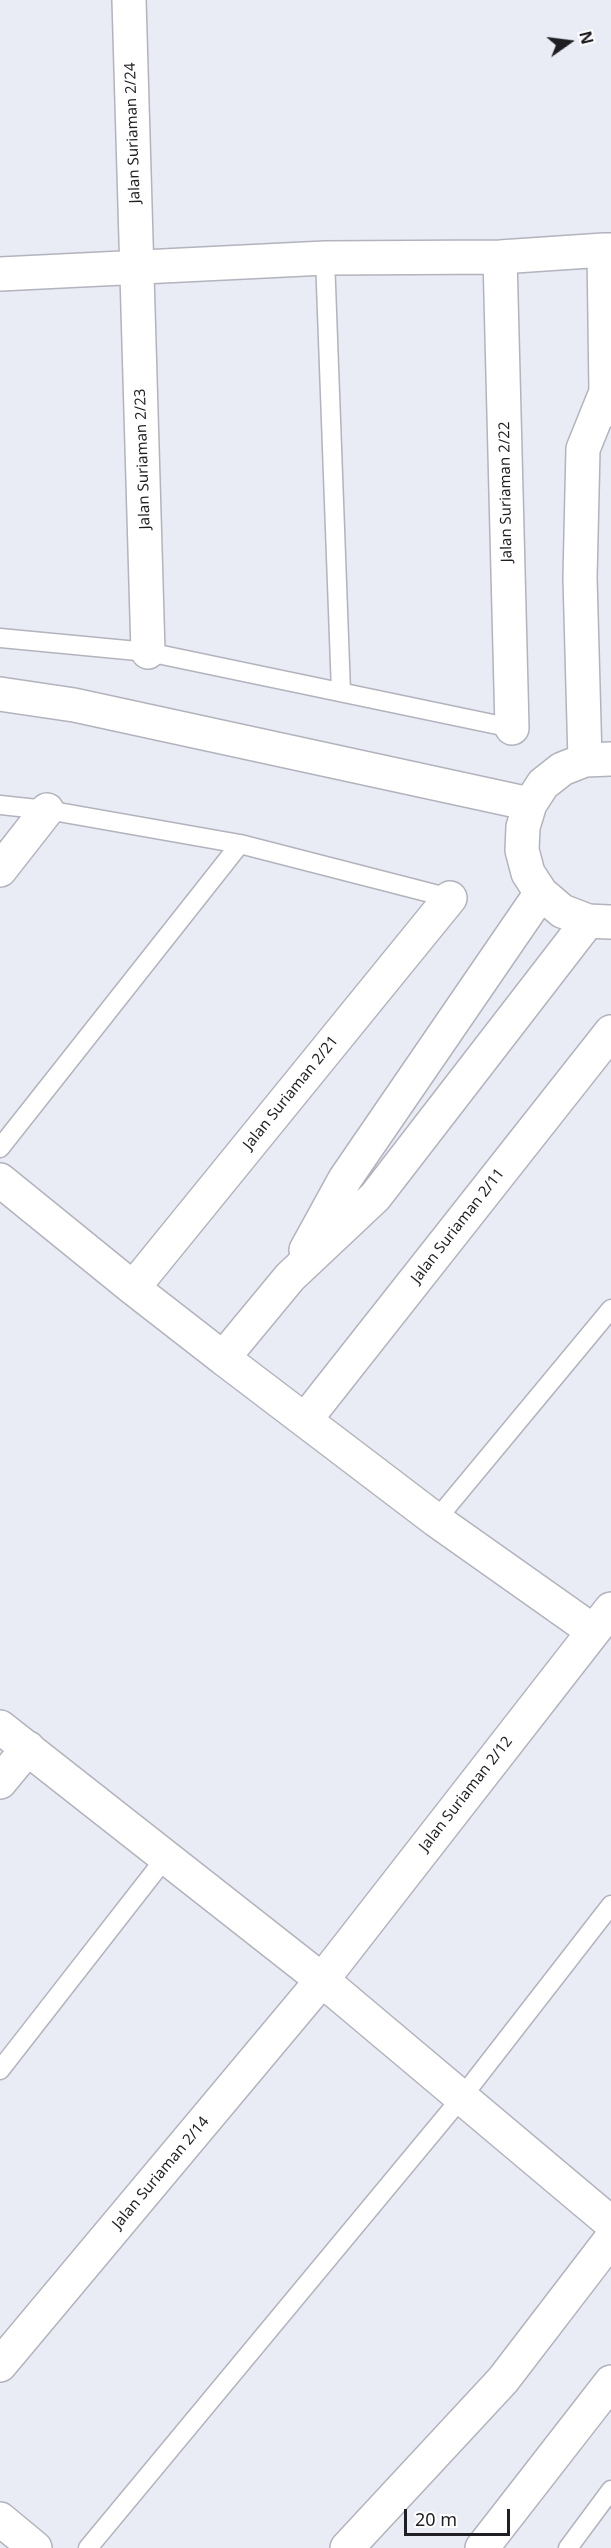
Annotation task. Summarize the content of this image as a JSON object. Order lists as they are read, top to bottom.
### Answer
{
  "streets": {
    "street": [
      "Jalan Suriaman 2/24",
      "Jalan Suriaman 2/23",
      "Jalan Suriaman 2/22",
      "Jalan Suriaman 2/21",
      "Jalan Suriaman 2/11",
      "Jalan Suriaman 2/12",
      "Jalan Suriaman 2/14"
    ]
  },
  "crossings": [
    ["Jalan Suriaman 2/24", "Jalan Suriaman 2/23"],
    ["Jalan Suriaman 2/12", "Jalan Suriaman 2/14"]
  ],
  "scale_bar": "20 m",
  "north": "right"
}
